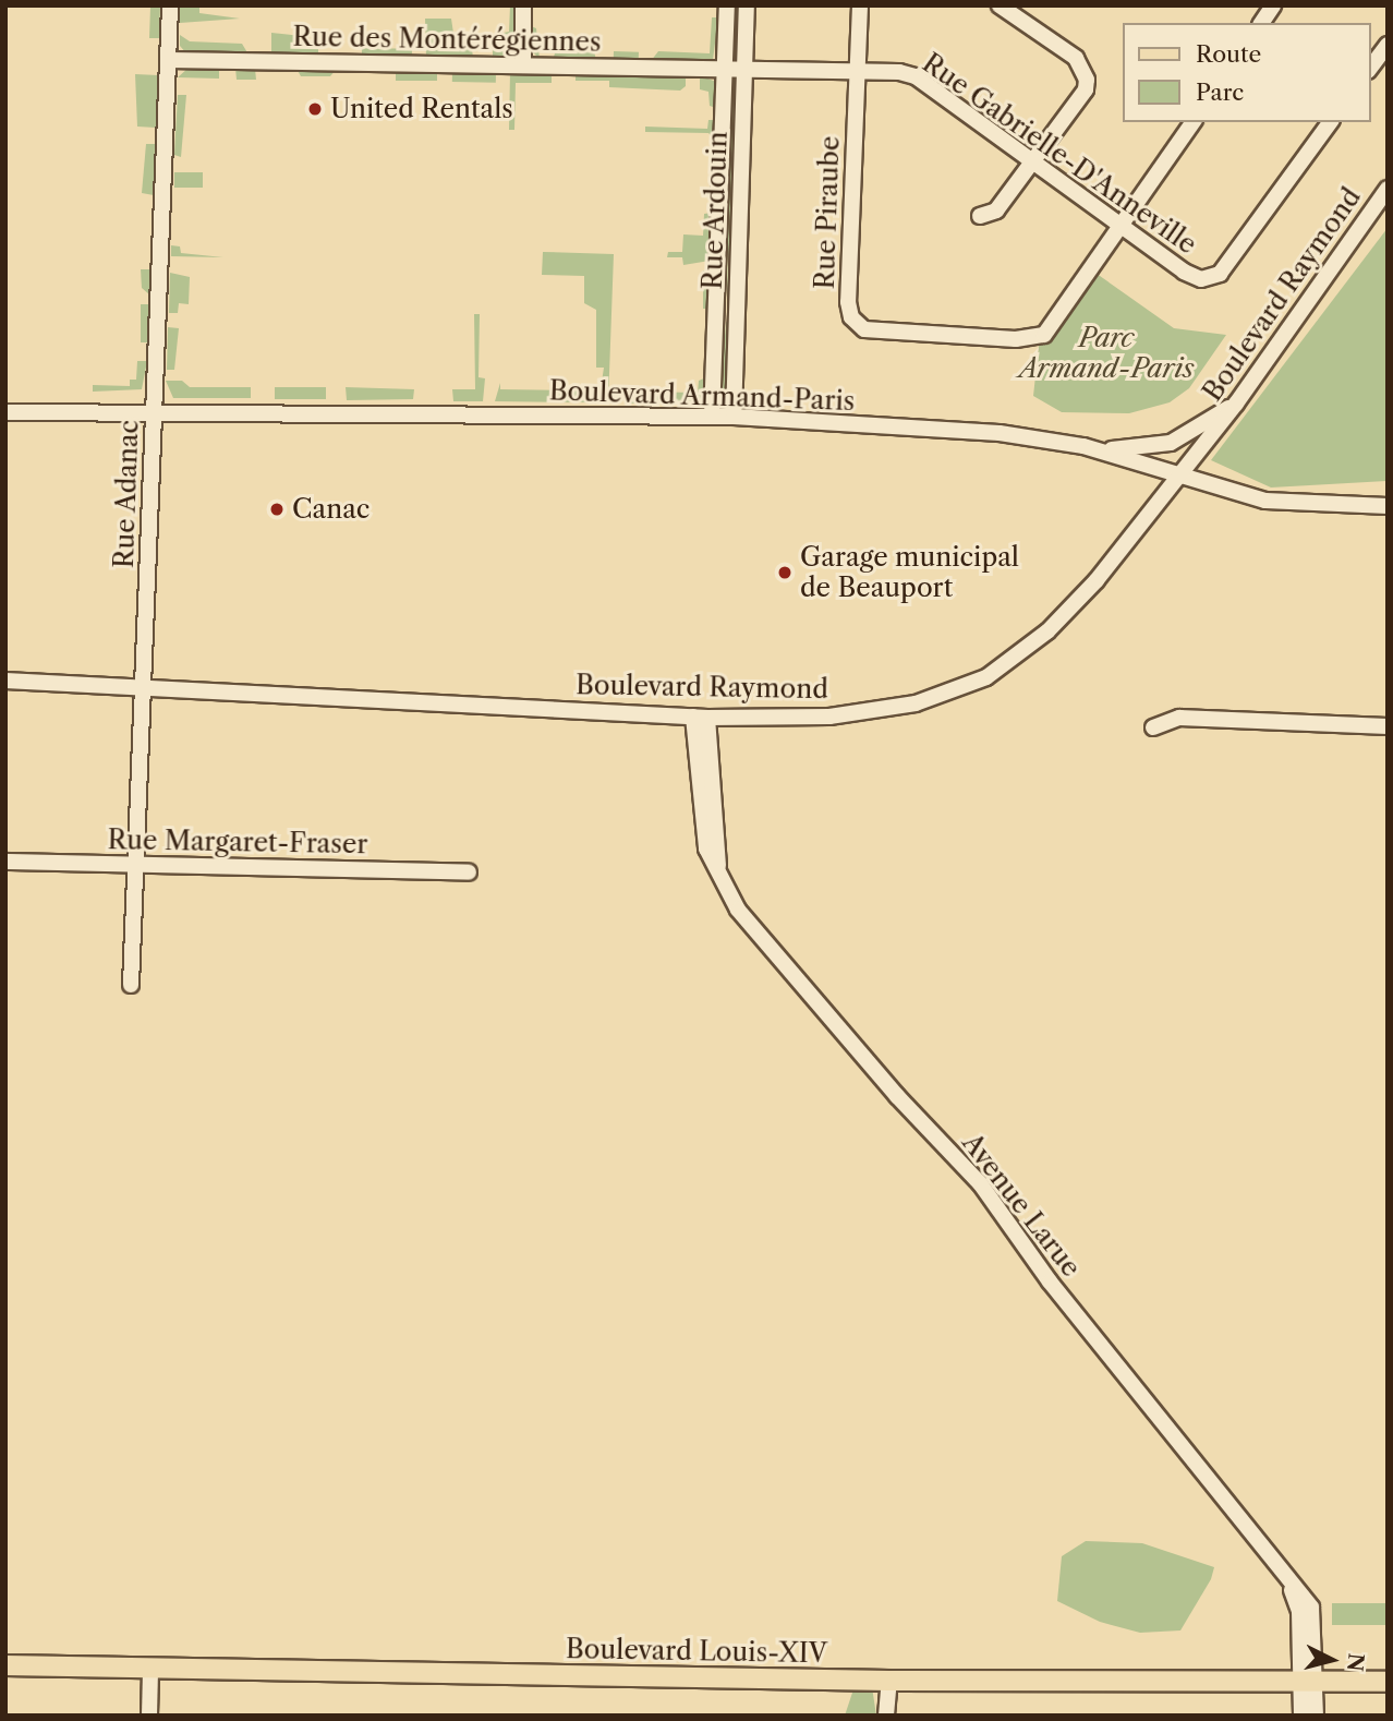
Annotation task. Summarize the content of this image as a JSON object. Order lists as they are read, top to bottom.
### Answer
{
  "streets": {
    "main road": ["Boulevard Louis-XIV"],
    "street": [
      "Rue des Montérégiennes",
      "Rue Gabrielle-D'Anneville",
      "Rue Ardouin",
      "Rue Piraube",
      "Boulevard Raymond",
      "Boulevard Armand-Paris",
      "Rue Adanac",
      "Rue Margaret-Fraser",
      "Avenue Larue"
    ]
  },
  "crossings": [
    ["Rue des Montérégiennes", "Rue Gabrielle-D'Anneville"],
    ["Rue des Montérégiennes", "Rue Ardouin"],
    ["Rue des Montérégiennes", "Rue Adanac"],
    ["Rue Gabrielle-D'Anneville", "Rue Ardouin"],
    ["Rue Gabrielle-D'Anneville", "Rue Piraube"],
    ["Rue Ardouin", "Boulevard Armand-Paris"],
    ["Boulevard Raymond", "Boulevard Armand-Paris"],
    ["Boulevard Raymond", "Rue Adanac"],
    ["Boulevard Raymond", "Avenue Larue"],
    ["Boulevard Armand-Paris", "Rue Adanac"],
    ["Rue Adanac", "Rue Margaret-Fraser"],
    ["Avenue Larue", "Boulevard Louis-XIV"]
  ],
  "parks": ["Parc Armand-Paris"],
  "places": ["United Rentals", "Canac", "Garage municipal de Beauport"],
  "legend": ["Route", "Parc"],
  "north": "right"
}
